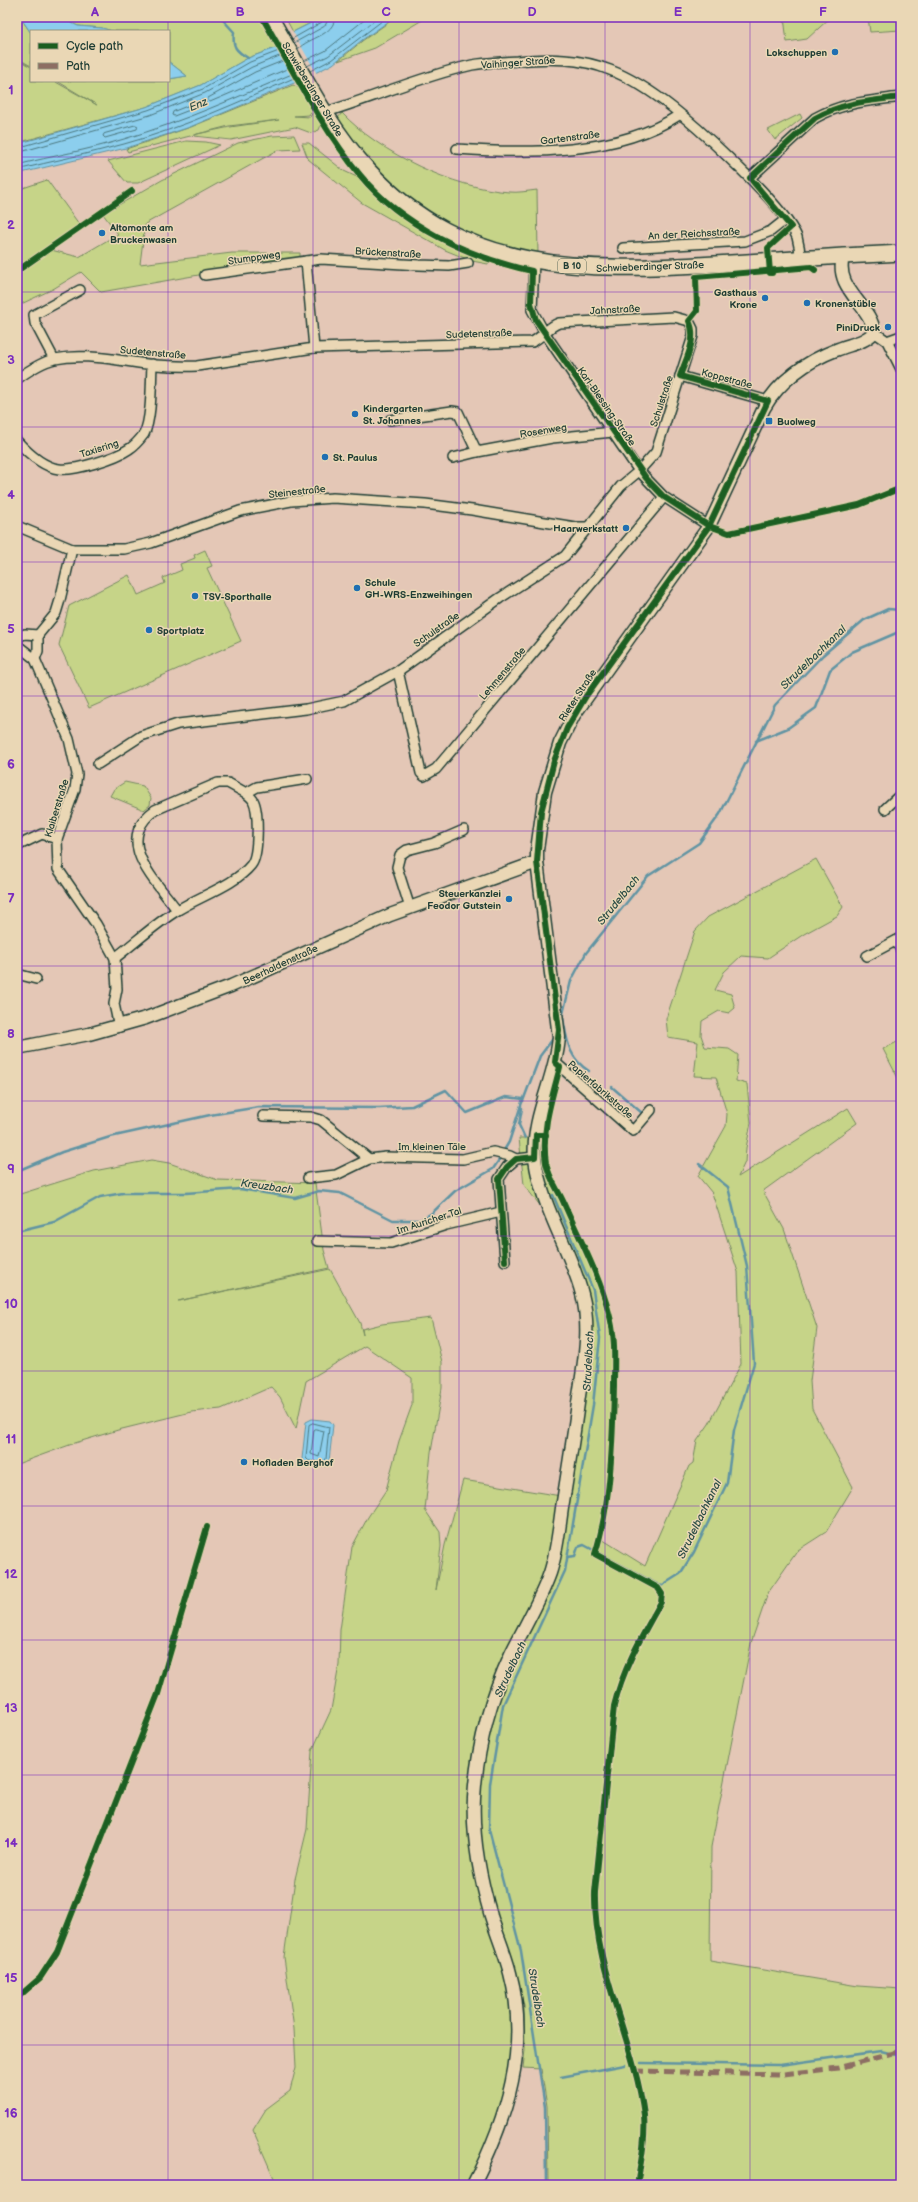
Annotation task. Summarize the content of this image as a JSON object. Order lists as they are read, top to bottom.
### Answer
{
  "streets": {
    "main road": ["Schwieberdinger Straße", "B 10"],
    "street": [
      "Vaihinger Straße",
      "Gartenstraße",
      "An der Reichsstraße",
      "Brückenstraße",
      "Stumppweg",
      "Jahnstraße",
      "Sudetenstraße",
      "Koppstraße",
      "Schulstraße",
      "Karl-Blessing-Straße",
      "Rosenweg",
      "Taxisring",
      "Steinestraße",
      "Lehmenstraße",
      "Rieter Straße",
      "Klaiberstraße",
      "Beerhaldenstraße",
      "Papierfabrikstraße",
      "Im kleinen Täle",
      "Im Auricher Tal"
    ]
  },
  "crossings": [
    ["Vaihinger Straße", "Schwieberdinger Straße"],
    ["Vaihinger Straße", "Gartenstraße"],
    ["Vaihinger Straße", "An der Reichsstraße"],
    ["Schwieberdinger Straße", "Karl-Blessing-Straße"],
    ["Brückenstraße", "Stumppweg"],
    ["Jahnstraße", "Sudetenstraße"],
    ["Jahnstraße", "Schulstraße"],
    ["Jahnstraße", "Karl-Blessing-Straße"],
    ["Sudetenstraße", "Karl-Blessing-Straße"],
    ["Sudetenstraße", "Taxisring"],
    ["Koppstraße", "Schulstraße"],
    ["Koppstraße", "Rieter Straße"],
    ["Schulstraße", "Karl-Blessing-Straße"],
    ["Schulstraße", "Steinestraße"],
    ["Schulstraße", "Lehmenstraße"],
    ["Karl-Blessing-Straße", "Rosenweg"],
    ["Karl-Blessing-Straße", "Lehmenstraße"],
    ["Karl-Blessing-Straße", "Rieter Straße"],
    ["Rieter Straße", "Beerhaldenstraße"],
    ["Rieter Straße", "Papierfabrikstraße"],
    ["Rieter Straße", "Im kleinen Täle"],
    ["Klaiberstraße", "Beerhaldenstraße"]
  ],
  "water": [
    "Enz",
    "Strudelbachkanal",
    "Strudelbach",
    "Kreuzbach"
  ],
  "places": {
    "other": [
      "Lokschuppen",
      "Altomonte am Bruckenwasen",
      "Gasthaus Krone",
      "Kronenstüble",
      "PiniDruck",
      "Kindergarten St. Johannes",
      "St. Paulus",
      "Haarwerkstatt",
      "Schule GH-WRS-Enzweihingen",
      "TSV-Sporthalle",
      "Sportplatz",
      "Steuerkanzlei Feodor Gutstein",
      "Hofladen Berghof"
    ],
    "transit": ["Buolweg"]
  },
  "legend": ["Cycle path", "Path"],
  "grid": {
    "columns": [
      "A",
      "B",
      "C",
      "D",
      "E",
      "F"
    ],
    "rows": [
      "1",
      "2",
      "3",
      "4",
      "5",
      "6",
      "7",
      "8",
      "9",
      "10",
      "11",
      "12",
      "13",
      "14",
      "15",
      "16"
    ]
  }
}
